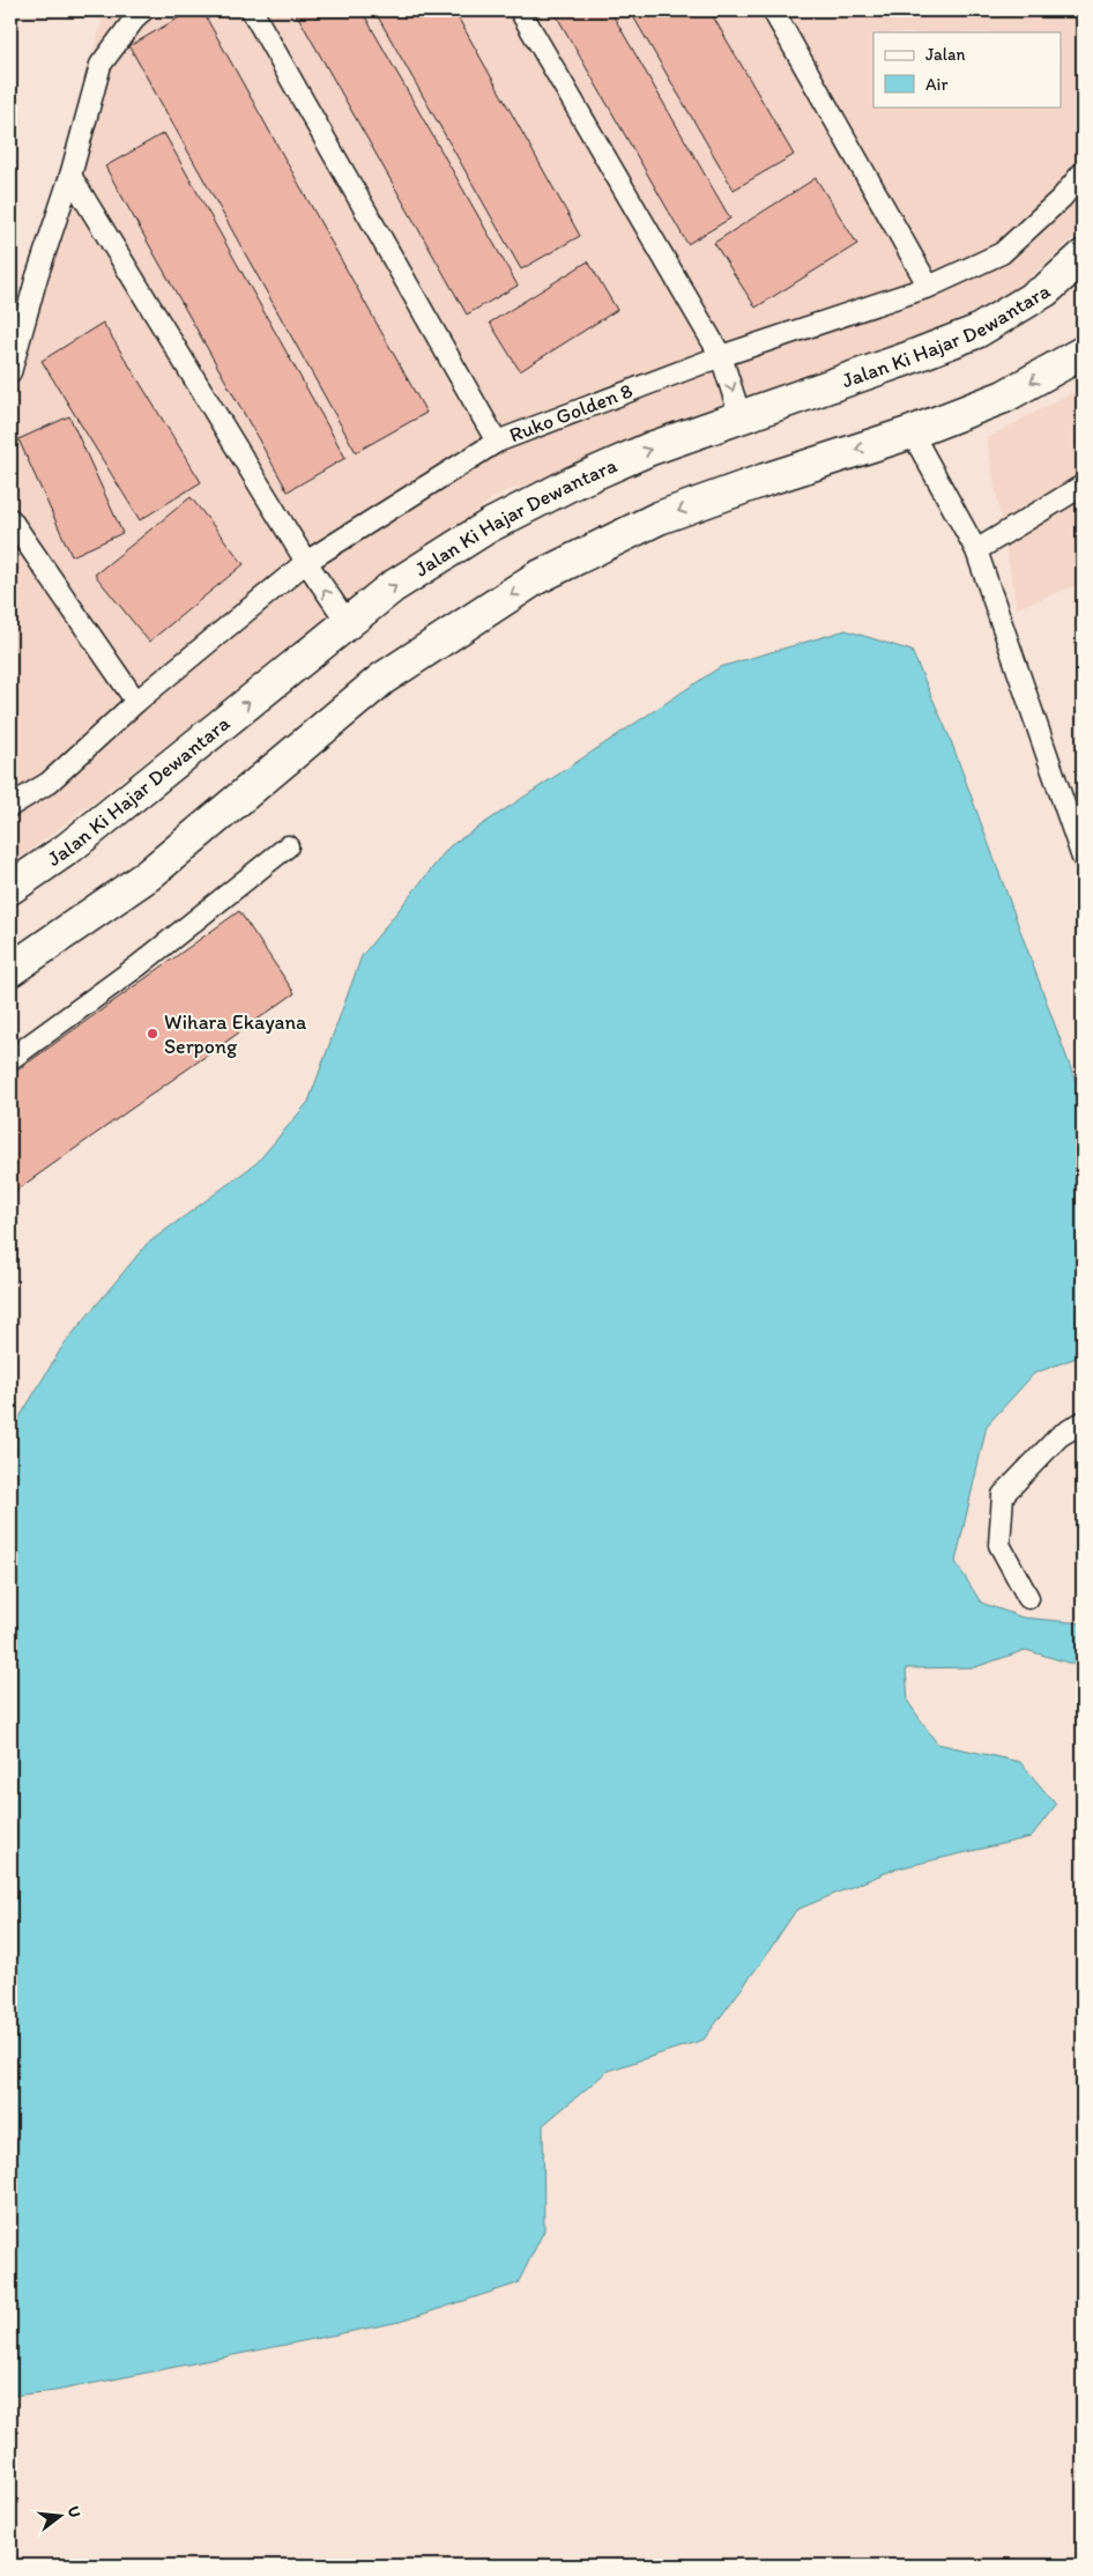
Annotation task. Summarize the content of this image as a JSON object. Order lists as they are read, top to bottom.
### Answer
{
  "streets": {
    "street": ["Jalan Ki Hajar Dewantara"],
    "lane": ["Ruko Golden 8"]
  },
  "places": ["Wihara Ekayana Serpong"],
  "legend": ["Jalan", "Air"],
  "north": "right"
}
